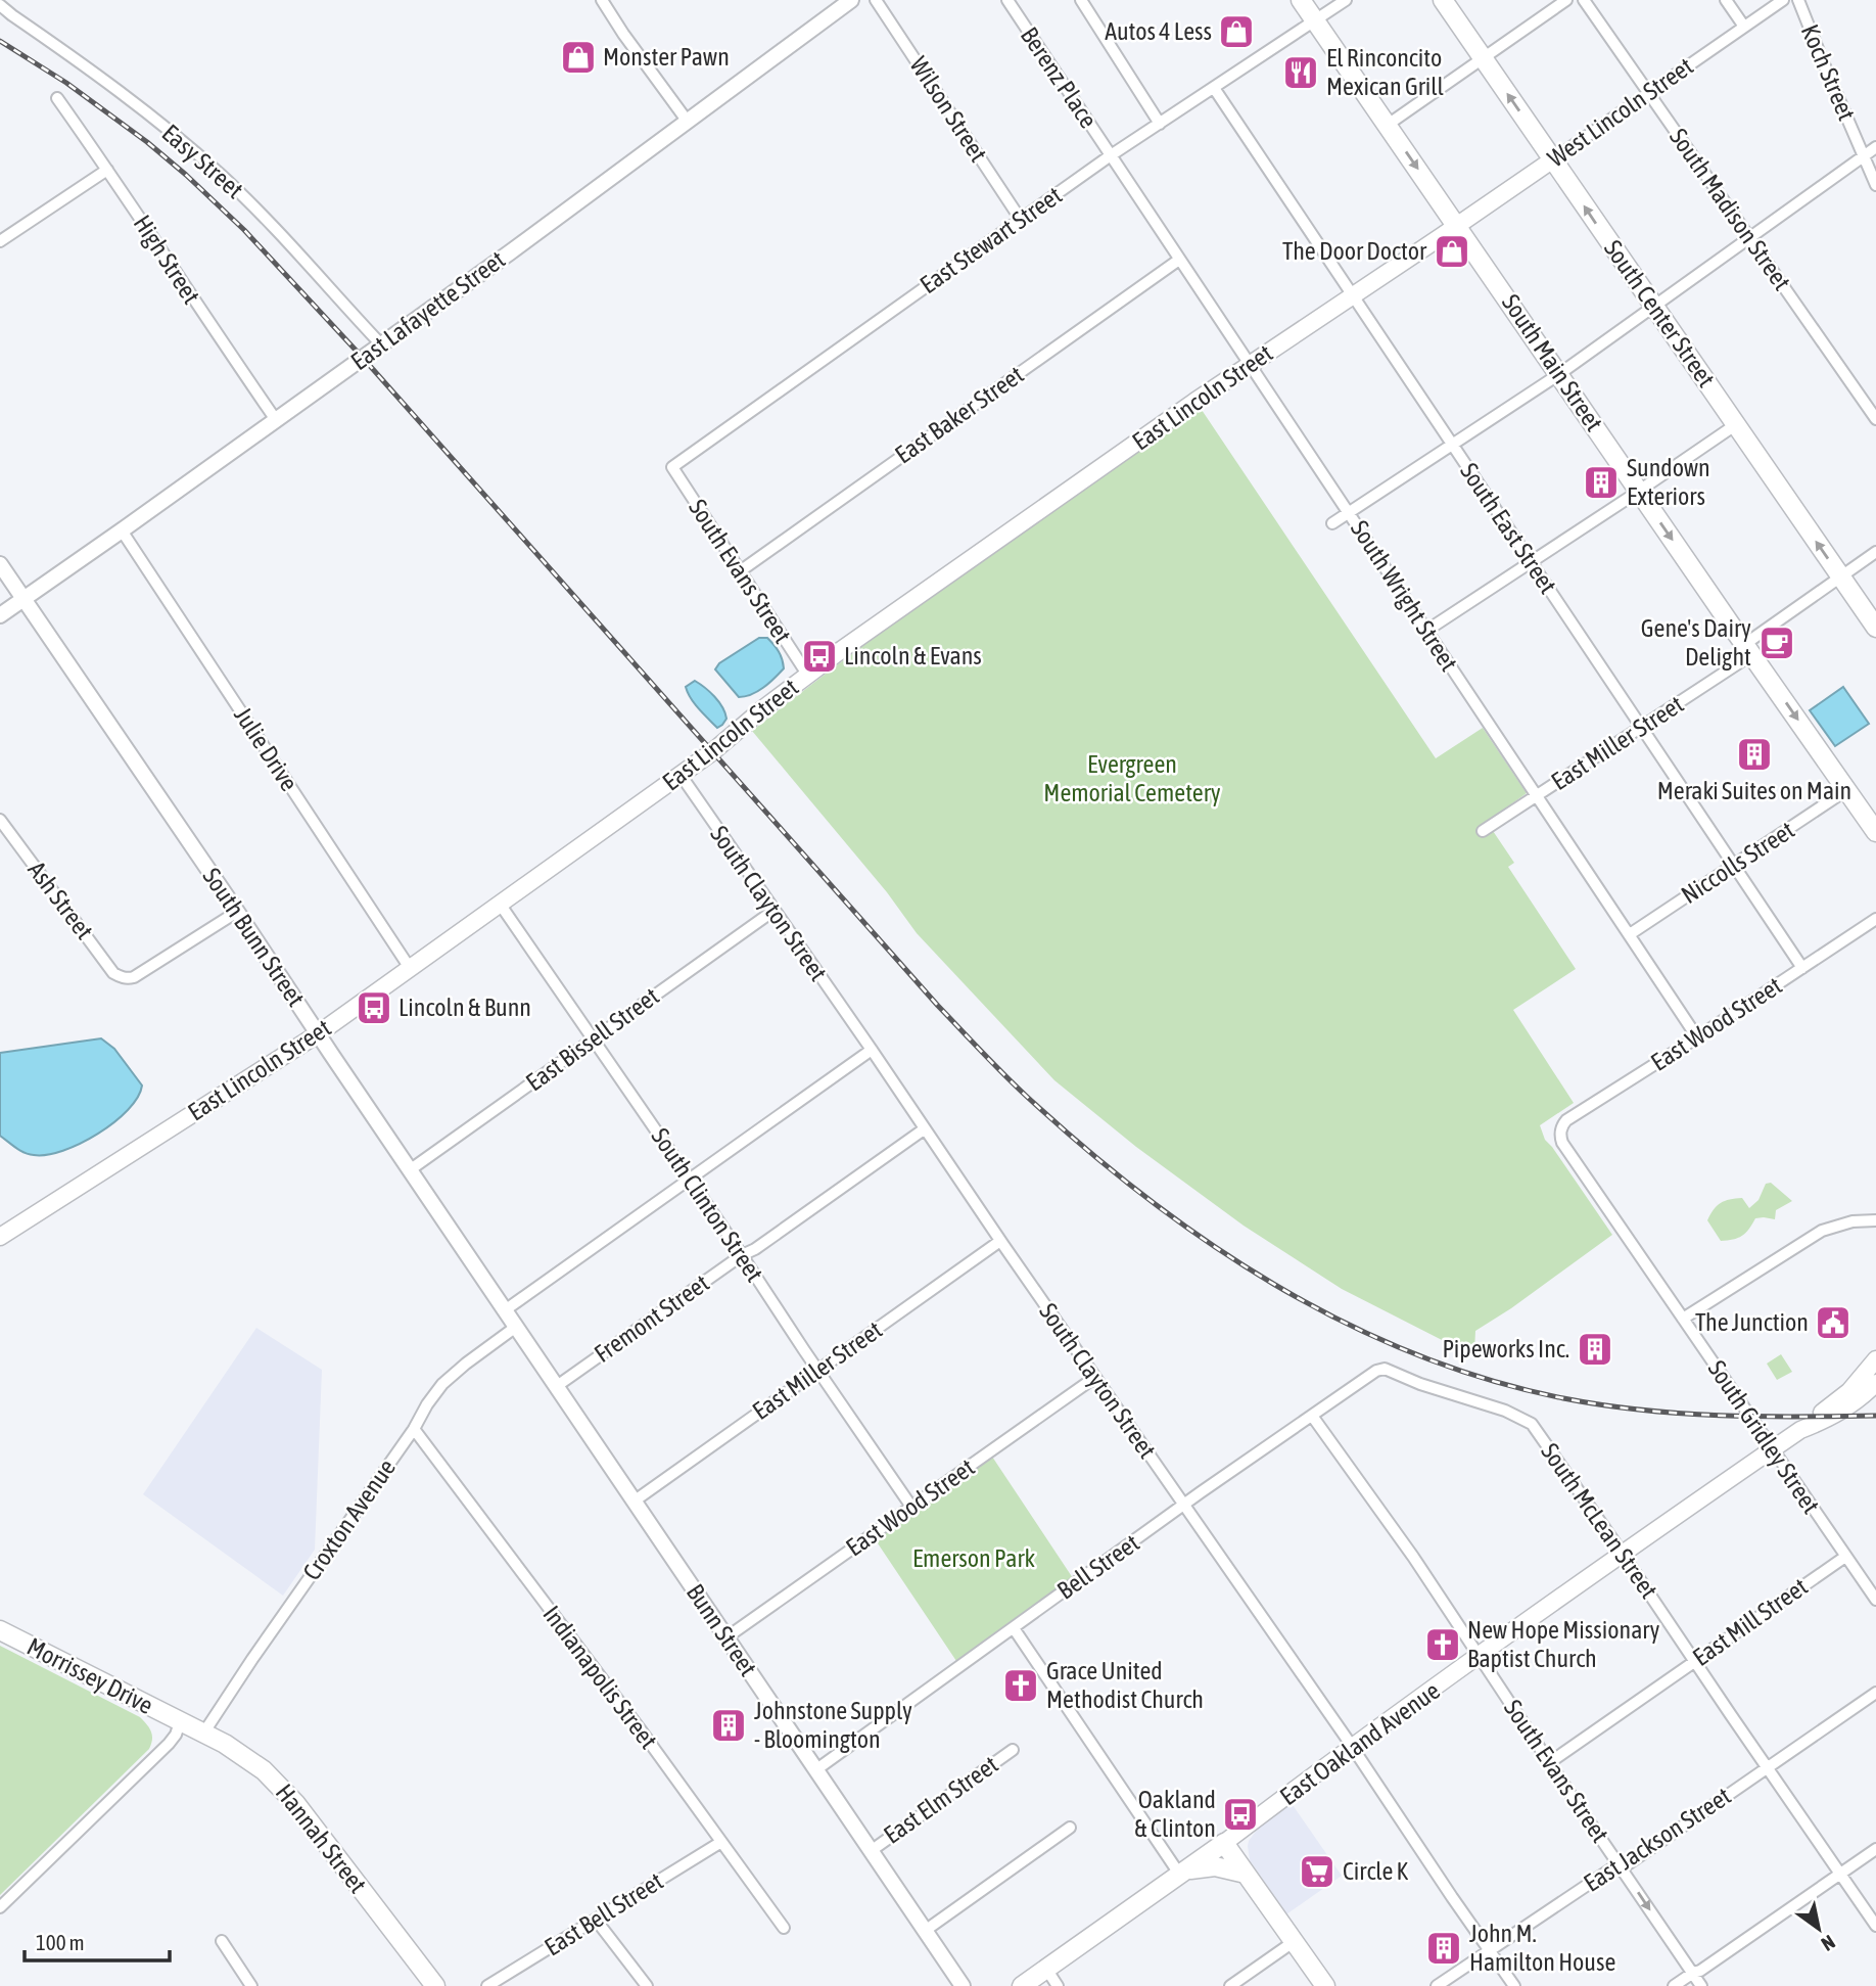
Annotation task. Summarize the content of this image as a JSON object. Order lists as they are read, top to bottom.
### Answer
{
  "streets": {
    "main road": [
      "West Lincoln Street",
      "South Center Street",
      "South Main Street",
      "East Lincoln Street",
      "Morrissey Drive",
      "East Oakland Avenue",
      "Hannah Street"
    ],
    "street": [
      "Koch Street",
      "Berenz Place",
      "Wilson Street",
      "Easy Street",
      "South Madison Street",
      "East Stewart Street",
      "High Street",
      "East Lafayette Street",
      "East Baker Street",
      "South East Street",
      "South Evans Street",
      "South Wright Street",
      "East Miller Street",
      "Julie Drive",
      "Niccolls Street",
      "Ash Street",
      "South Clayton Street",
      "South Bunn Street",
      "East Wood Street",
      "East Bissell Street",
      "South Clinton Street",
      "Fremont Street",
      "South Gridley Street",
      "Croxton Avenue",
      "South McLean Street",
      "Bell Street",
      "East Mill Street",
      "Bunn Street",
      "Indianapolis Street",
      "East Elm Street",
      "East Jackson Street",
      "East Bell Street"
    ]
  },
  "crossings": [
    ["Berenz Place", "East Stewart Street"],
    ["Berenz Place", "South Wright Street"],
    ["Wilson Street", "East Stewart Street"],
    ["West Lincoln Street", "South Madison Street"],
    ["West Lincoln Street", "South Center Street"],
    ["West Lincoln Street", "South Main Street"],
    ["West Lincoln Street", "East Lincoln Street"],
    ["Easy Street", "East Lafayette Street"],
    ["East Stewart Street", "South Main Street"],
    ["East Stewart Street", "South East Street"],
    ["East Stewart Street", "South Evans Street"],
    ["East Stewart Street", "South Wright Street"],
    ["High Street", "East Lafayette Street"],
    ["East Lafayette Street", "Julie Drive"],
    ["East Lafayette Street", "South Bunn Street"],
    ["South Center Street", "East Miller Street"],
    ["South Main Street", "East Lincoln Street"],
    ["South Main Street", "East Miller Street"],
    ["South Main Street", "Niccolls Street"],
    ["East Lincoln Street", "South East Street"],
    ["East Lincoln Street", "South Evans Street"],
    ["East Lincoln Street", "South Wright Street"],
    ["East Lincoln Street", "Julie Drive"],
    ["East Lincoln Street", "South Clayton Street"],
    ["East Lincoln Street", "South Bunn Street"],
    ["East Lincoln Street", "South Clinton Street"],
    ["East Baker Street", "South Evans Street"],
    ["East Baker Street", "South Wright Street"],
    ["South East Street", "East Miller Street"],
    ["South East Street", "Niccolls Street"],
    ["South East Street", "East Wood Street"],
    ["South Evans Street", "Bell Street"],
    ["South Evans Street", "East Mill Street"],
    ["South Evans Street", "East Oakland Avenue"],
    ["South Evans Street", "East Jackson Street"],
    ["South Wright Street", "East Miller Street"],
    ["South Wright Street", "Niccolls Street"],
    ["South Wright Street", "East Wood Street"],
    ["East Miller Street", "South Clayton Street"],
    ["East Miller Street", "South Clinton Street"],
    ["East Miller Street", "Bunn Street"],
    ["Ash Street", "South Bunn Street"],
    ["South Clayton Street", "East Wood Street"],
    ["South Clayton Street", "East Bissell Street"],
    ["South Clayton Street", "Fremont Street"],
    ["South Clayton Street", "Bell Street"],
    ["South Clayton Street", "East Oakland Avenue"],
    ["South Clayton Street", "East Jackson Street"],
    ["South Bunn Street", "East Bissell Street"],
    ["South Bunn Street", "Bunn Street"],
    ["East Wood Street", "South Clinton Street"],
    ["East Wood Street", "South Gridley Street"],
    ["East Wood Street", "Bunn Street"],
    ["East Bissell Street", "South Clinton Street"],
    ["South Clinton Street", "Fremont Street"],
    ["Fremont Street", "Bunn Street"],
    ["South Gridley Street", "East Mill Street"],
    ["South Gridley Street", "East Oakland Avenue"],
    ["Croxton Avenue", "Bunn Street"],
    ["Croxton Avenue", "Indianapolis Street"],
    ["Croxton Avenue", "Hannah Street"],
    ["South McLean Street", "Bell Street"],
    ["South McLean Street", "East Mill Street"],
    ["South McLean Street", "East Oakland Avenue"],
    ["South McLean Street", "East Jackson Street"],
    ["Bell Street", "Bunn Street"],
    ["Bunn Street", "East Elm Street"],
    ["Morrissey Drive", "Hannah Street"],
    ["Indianapolis Street", "East Bell Street"]
  ],
  "one_way": ["South Center Street", "South Main Street"],
  "parks": ["Evergreen Memorial Cemetery", "Emerson Park"],
  "places": {
    "shop": ["Autos 4 Less", "Monster Pawn", "The Door Doctor"],
    "restaurant": ["El Rinconcito Mexican Grill"],
    "building": [
      "Sundown Exteriors",
      "Meraki Suites on Main",
      "Pipeworks Inc.",
      "Johnstone Supply - Bloomington",
      "John M. Hamilton House"
    ],
    "cafe": ["Gene's Dairy Delight"],
    "bus stop": ["Lincoln & Evans", "Lincoln & Bunn", "Oakland & Clinton"],
    "public building": ["The Junction"],
    "church": ["New Hope Missionary Baptist Church", "Grace United Methodist Church"],
    "supermarket": ["Circle K"]
  },
  "scale_bar": "100 m",
  "north": "bottom right"
}
